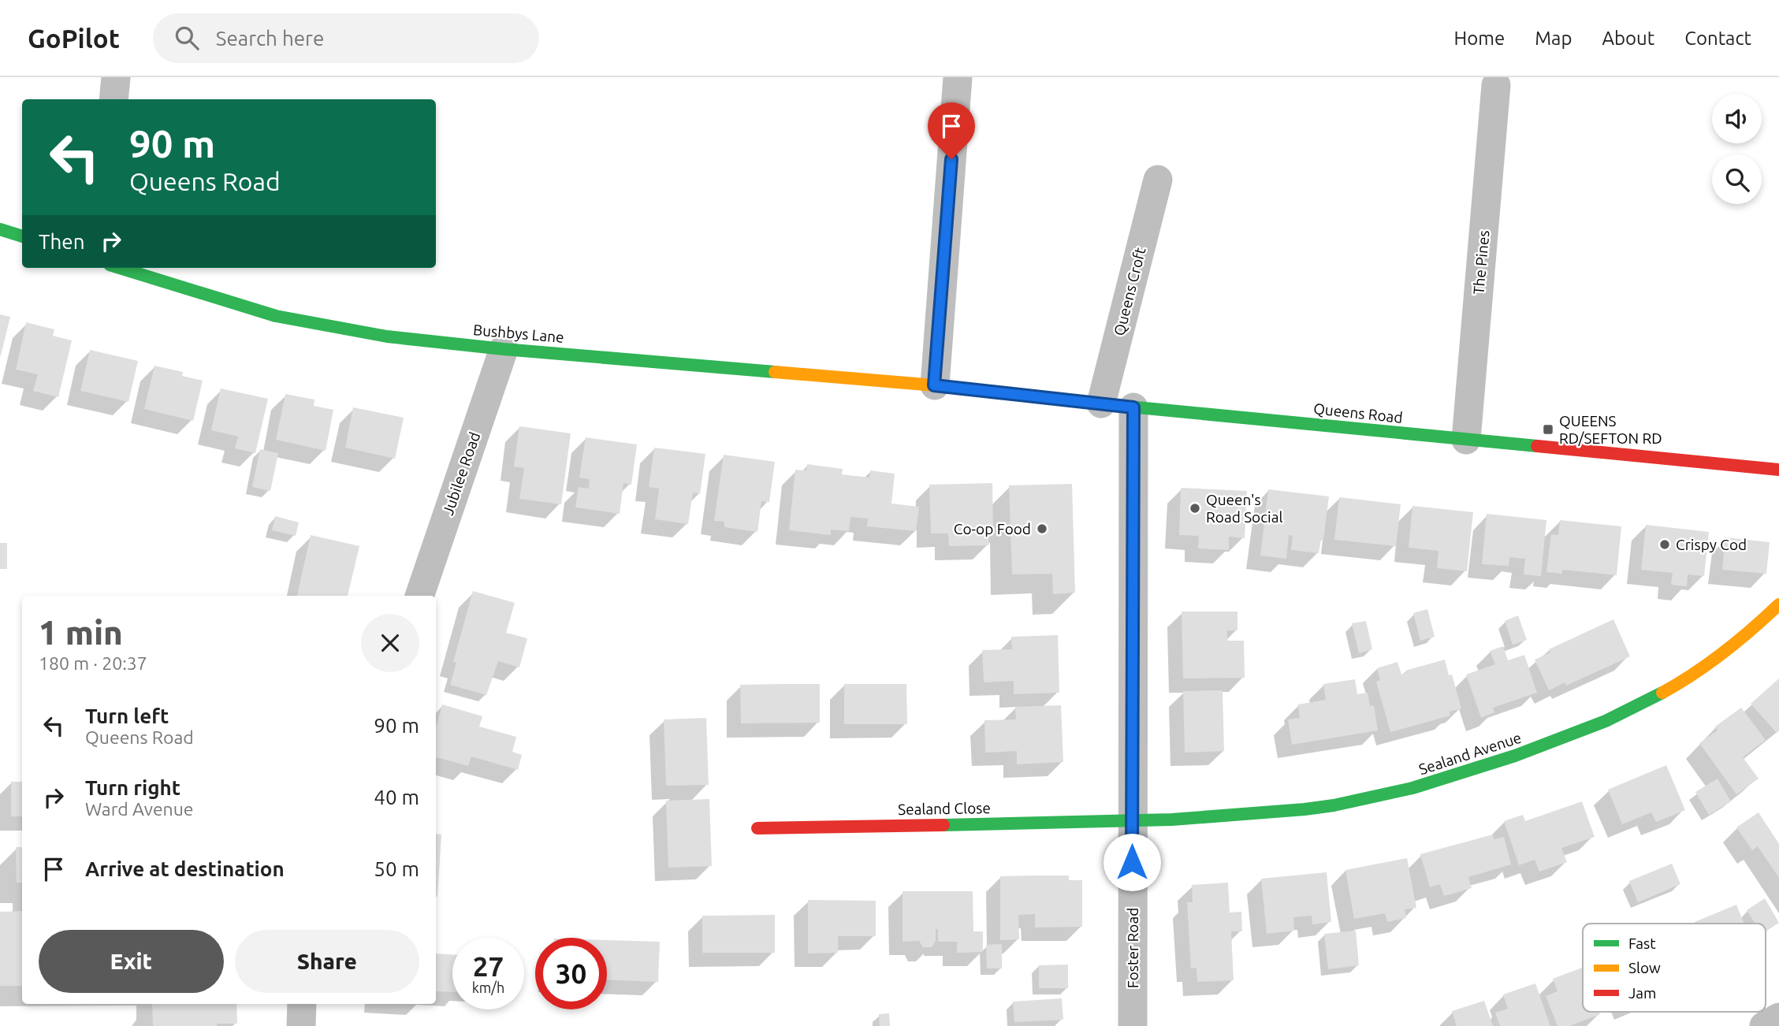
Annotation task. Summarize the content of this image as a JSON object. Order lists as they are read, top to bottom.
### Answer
{
  "streets": {
    "street": [
      "The Pines",
      "Queens Croft",
      "Bushbys Lane",
      "Queens Road",
      "Jubilee Road",
      "Sealand Avenue",
      "Sealand Close",
      "Foster Road"
    ]
  },
  "crossings": [
    ["The Pines", "Queens Road"],
    ["Queens Croft", "Queens Road"],
    ["Bushbys Lane", "Queens Road"],
    ["Bushbys Lane", "Jubilee Road"],
    ["Queens Road", "Foster Road"],
    ["Sealand Avenue", "Sealand Close"],
    ["Sealand Avenue", "Foster Road"],
    ["Sealand Close", "Foster Road"]
  ],
  "places": {
    "transit": ["QUEENS RD/SEFTON RD"],
    "other": ["Queen's Road Social", "Co-op Food", "Crispy Cod"]
  },
  "legend": ["Fast", "Slow", "Jam"],
  "page": {
    "header": "GoPilot",
    "search": "Search here",
    "nav": [
      "Home",
      "Map",
      "About",
      "Contact"
    ],
    "turn": ["90 m", "Queens Road"],
    "then": "Then",
    "heading": ["1 min", "180 m · 20:37"],
    "list": [
      {
        "name": "Turn left",
        "note": "Queens Road",
        "value": "90 m"
      },
      {
        "name": "Turn right",
        "note": "Ward Avenue",
        "value": "40 m"
      },
      {
        "name": "Arrive at destination",
        "value": "50 m"
      }
    ],
    "buttons": ["Exit", "Share"],
    "speed": "27 km/h",
    "limit": "30"
  }
}
